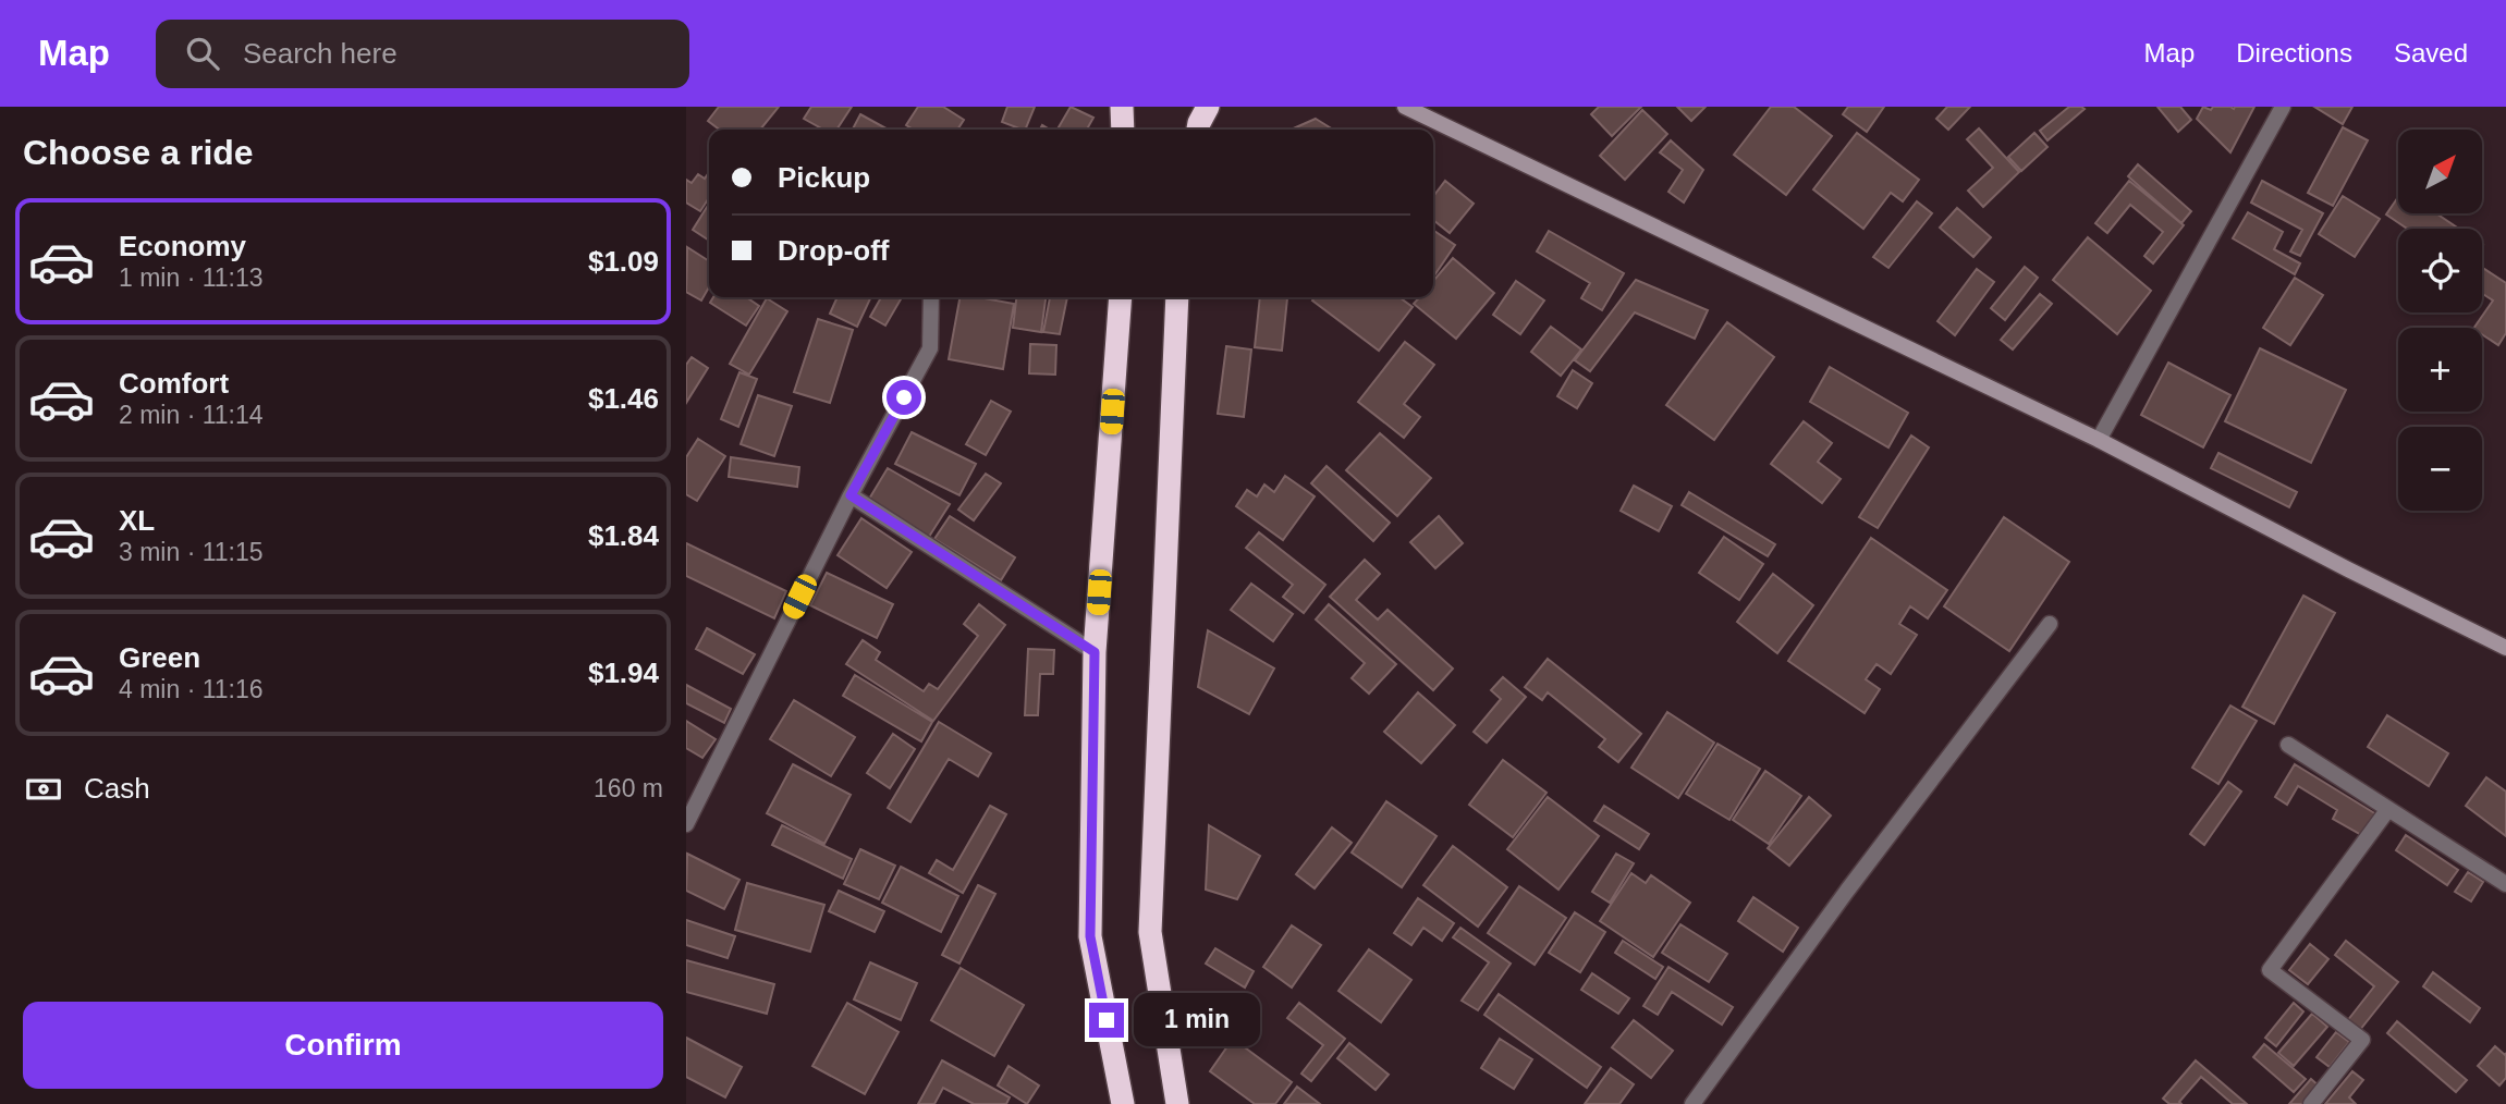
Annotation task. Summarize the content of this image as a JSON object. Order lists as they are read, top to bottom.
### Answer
{
  "north": "top right",
  "page": {
    "header": "Map",
    "search": "Search here",
    "nav": ["Map", "Directions", "Saved"],
    "heading": "Choose a ride",
    "map_buttons": ["+", "−"],
    "banner": ["Pickup", "Drop-off"],
    "list": [
      {
        "name": "Economy",
        "note": "1 min · 11:13",
        "value": "$1.09"
      },
      {
        "name": "Comfort",
        "note": "2 min · 11:14",
        "value": "$1.46"
      },
      {
        "name": "XL",
        "note": "3 min · 11:15",
        "value": "$1.84"
      },
      {
        "name": "Green",
        "note": "4 min · 11:16",
        "value": "$1.94"
      }
    ],
    "pay": ["Cash", "160 m"],
    "buttons": "Confirm",
    "bubble": "1 min"
  }
}
